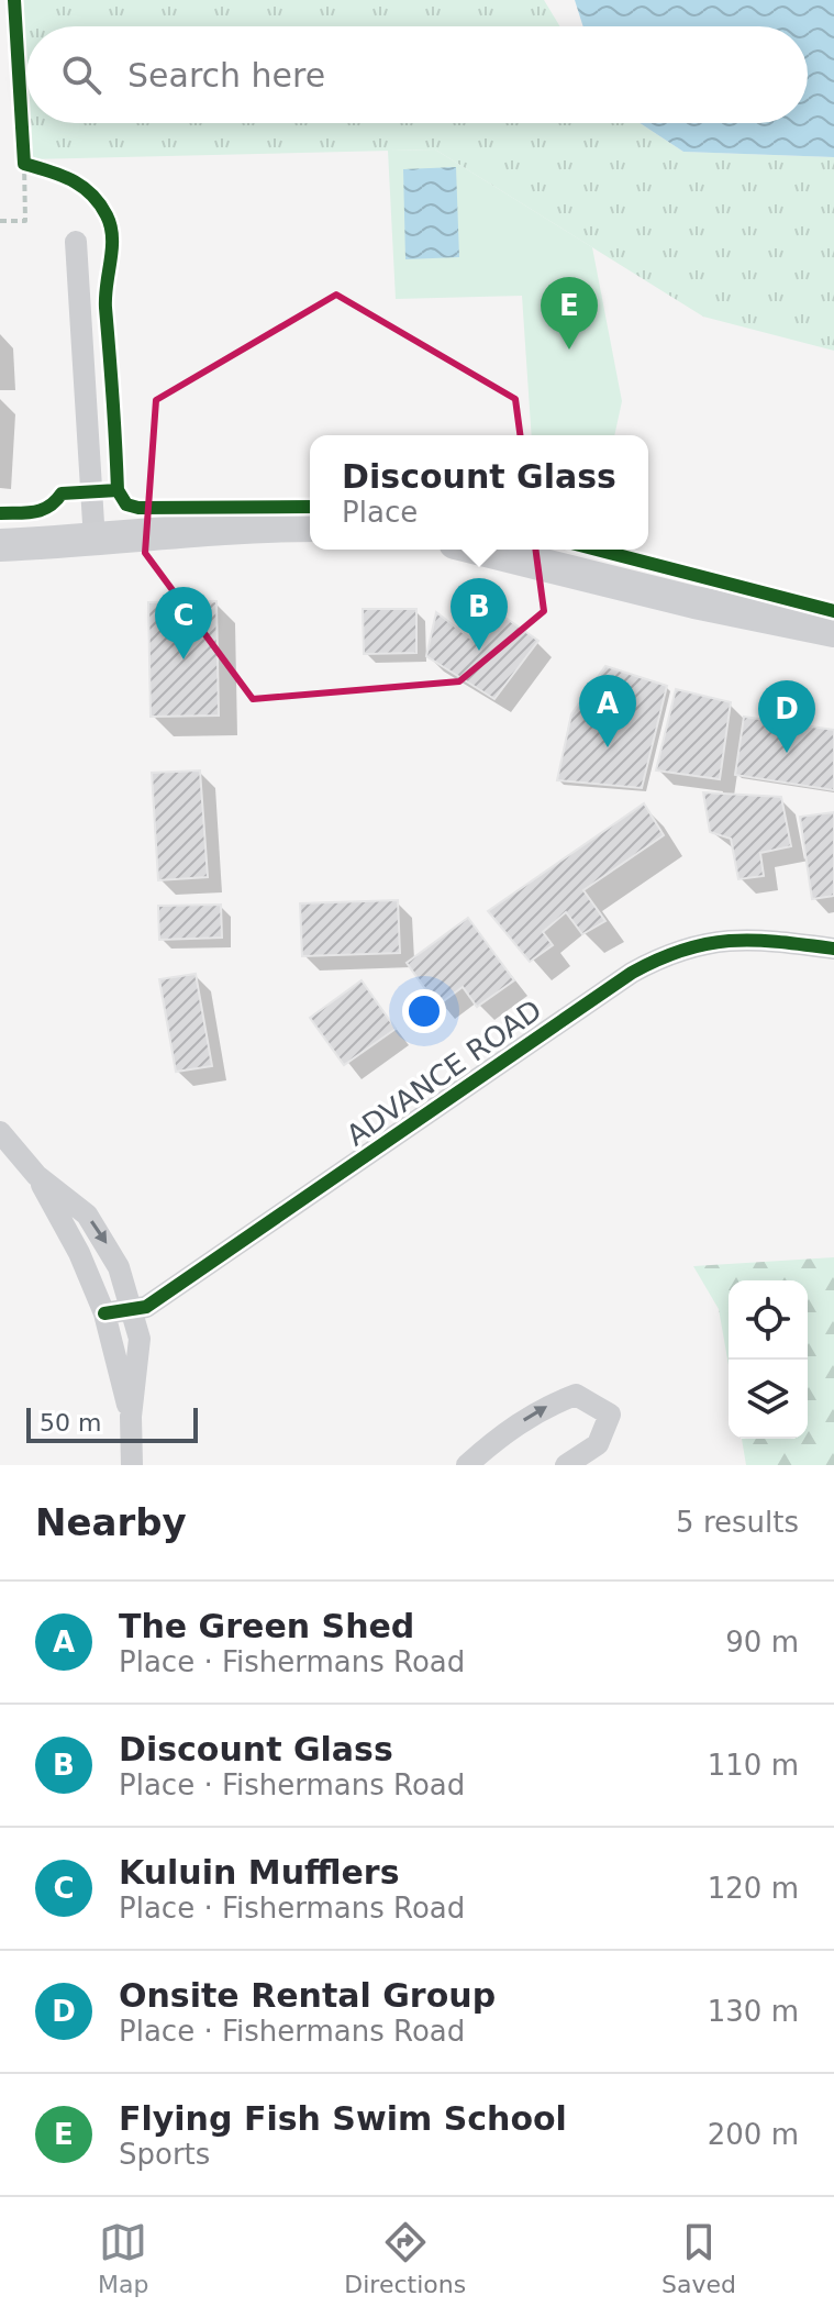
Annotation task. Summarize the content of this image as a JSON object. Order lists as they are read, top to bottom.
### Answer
{
  "streets": {
    "street": ["ADVANCE ROAD"]
  },
  "scale_bar": "50 m",
  "page": {
    "search": "Search here",
    "pins": [
      "E",
      "B",
      "C",
      "A",
      "D"
    ],
    "popup": ["Discount Glass", "Place"],
    "scale": "50 m",
    "heading": ["Nearby", "5 results"],
    "list": [
      {
        "mark": "A",
        "name": "The Green Shed",
        "note": "Place · Fishermans Road",
        "value": "90 m"
      },
      {
        "mark": "B",
        "name": "Discount Glass",
        "note": "Place · Fishermans Road",
        "value": "110 m"
      },
      {
        "mark": "C",
        "name": "Kuluin Mufflers",
        "note": "Place · Fishermans Road",
        "value": "120 m"
      },
      {
        "mark": "D",
        "name": "Onsite Rental Group",
        "note": "Place · Fishermans Road",
        "value": "130 m"
      },
      {
        "mark": "E",
        "name": "Flying Fish Swim School",
        "note": "Sports",
        "value": "200 m"
      }
    ],
    "nav": ["Map", "Directions", "Saved"]
  }
}
